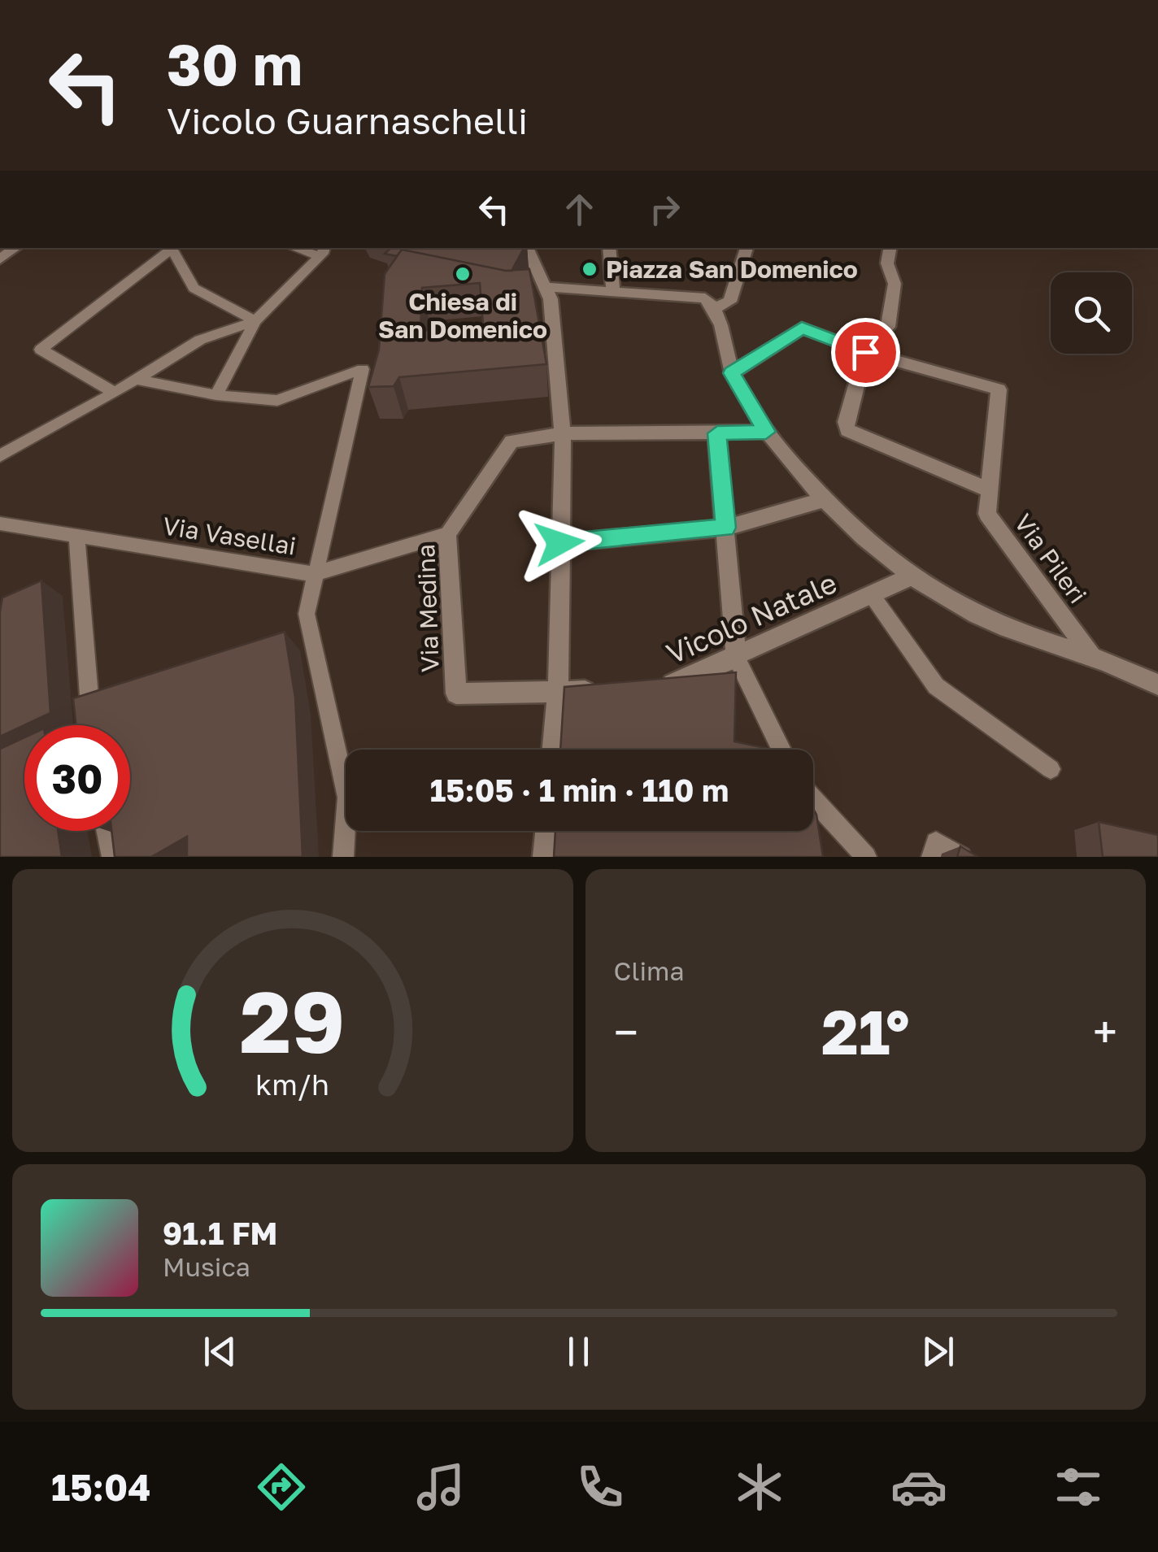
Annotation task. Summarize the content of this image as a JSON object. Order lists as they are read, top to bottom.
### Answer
{
  "streets": {
    "street": ["Via Pileri", "Via Medina", "Vicolo Natale"],
    "lane": ["Via Vasellai"]
  },
  "crossings": [
    ["Via Vasellai", "Via Medina"]
  ],
  "places": ["Piazza San Domenico", "Chiesa di San Domenico"],
  "page": {
    "turn": ["30 m", "Vicolo Guarnaschelli"],
    "limit": "30",
    "trip": "15:05 · 1 min · 110 m",
    "tile": "Clima",
    "heat": ["−", "21°", "+"],
    "song": ["91.1 FM", "Musica"],
    "tabs": "15:04",
    "gauge": ["29", "km/h"]
  }
}
